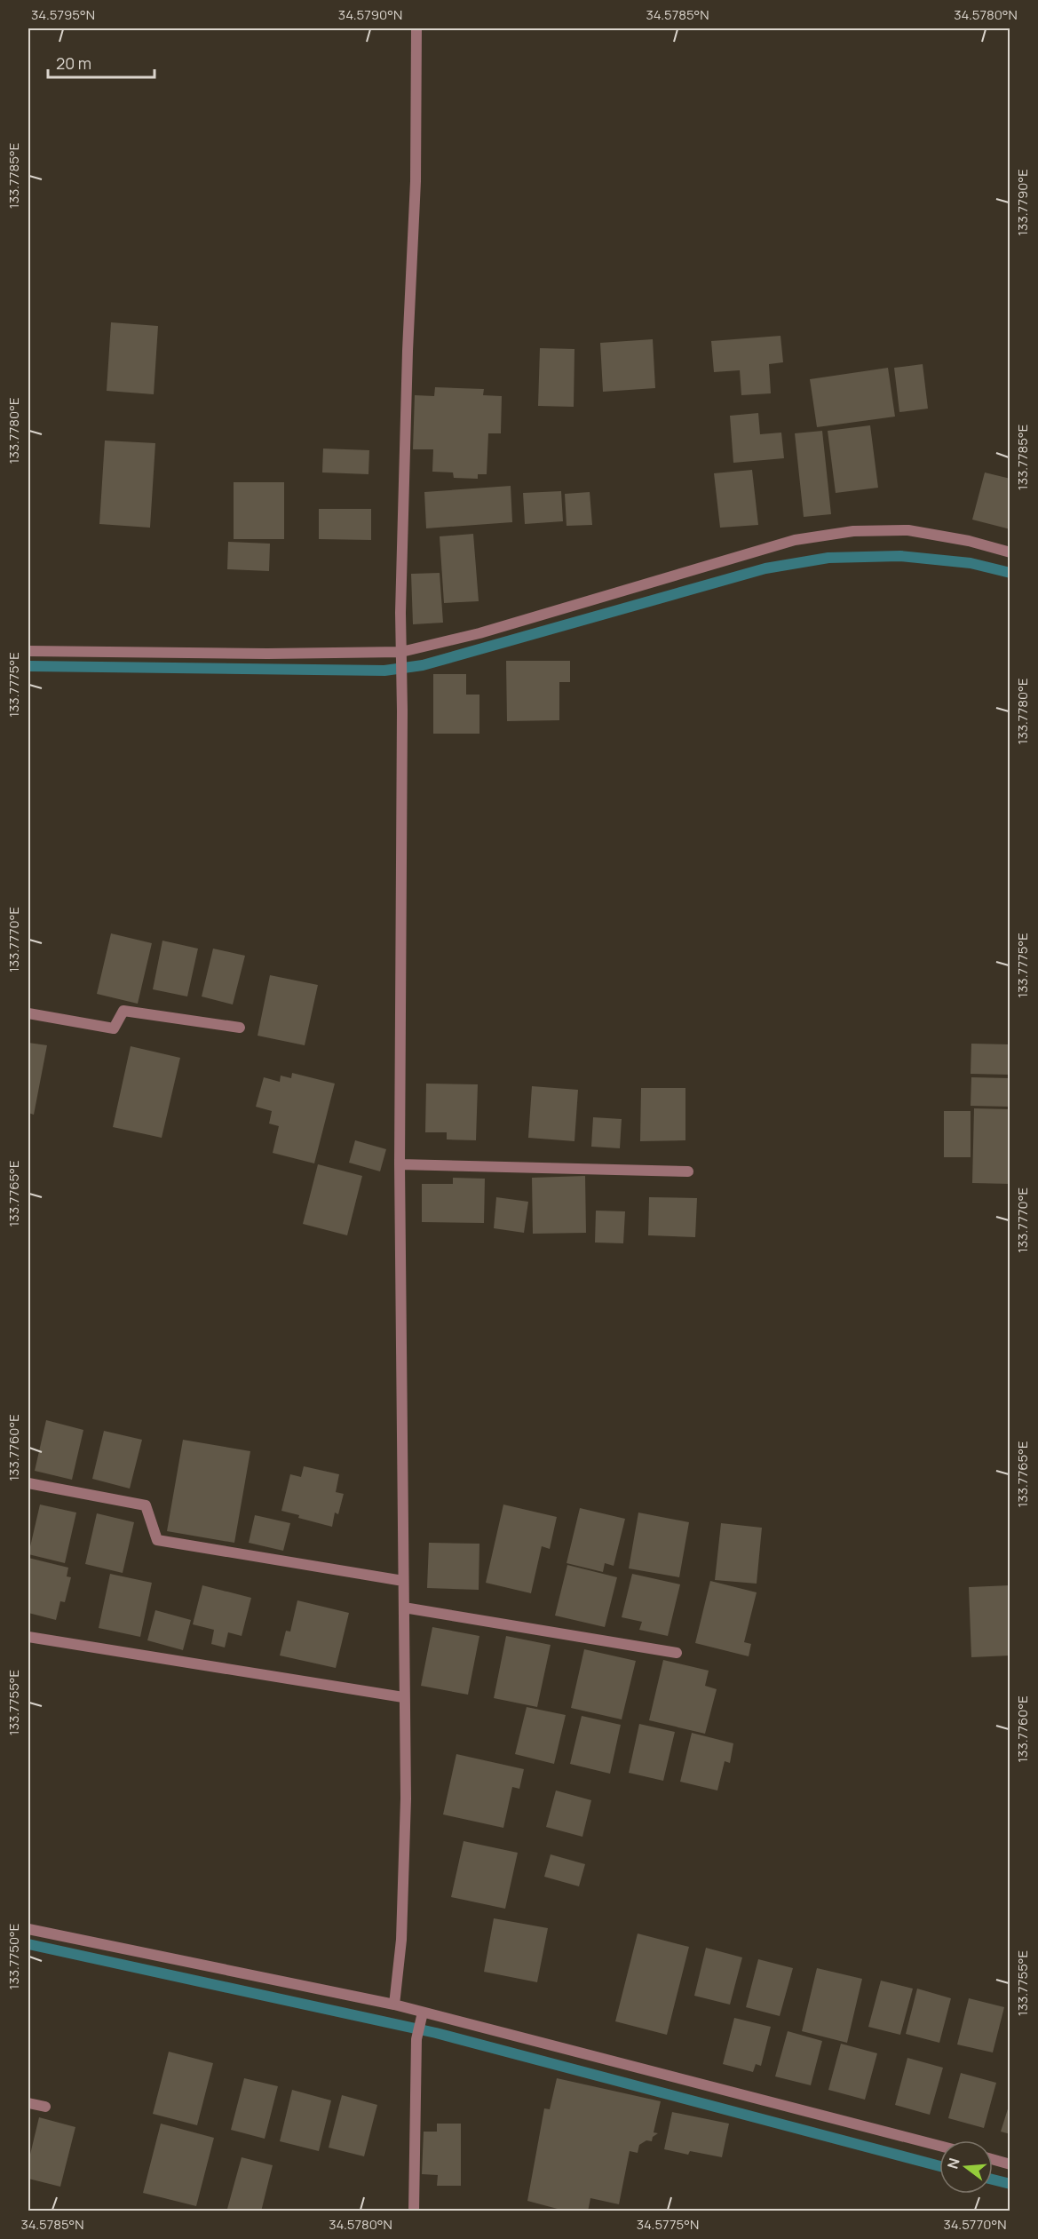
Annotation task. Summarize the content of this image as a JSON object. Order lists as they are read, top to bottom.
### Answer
{
  "scale_bar": "20 m",
  "north": "left",
  "coordinates": [
    "34.5795°N",
    "34.5790°N",
    "34.5785°N",
    "34.5780°N",
    "133.7785°E",
    "133.7790°E",
    "133.7780°E",
    "133.7775°E",
    "133.7770°E",
    "133.7765°E",
    "133.7760°E",
    "133.7755°E",
    "133.7750°E",
    "34.5775°N",
    "34.5770°N"
  ]
}
